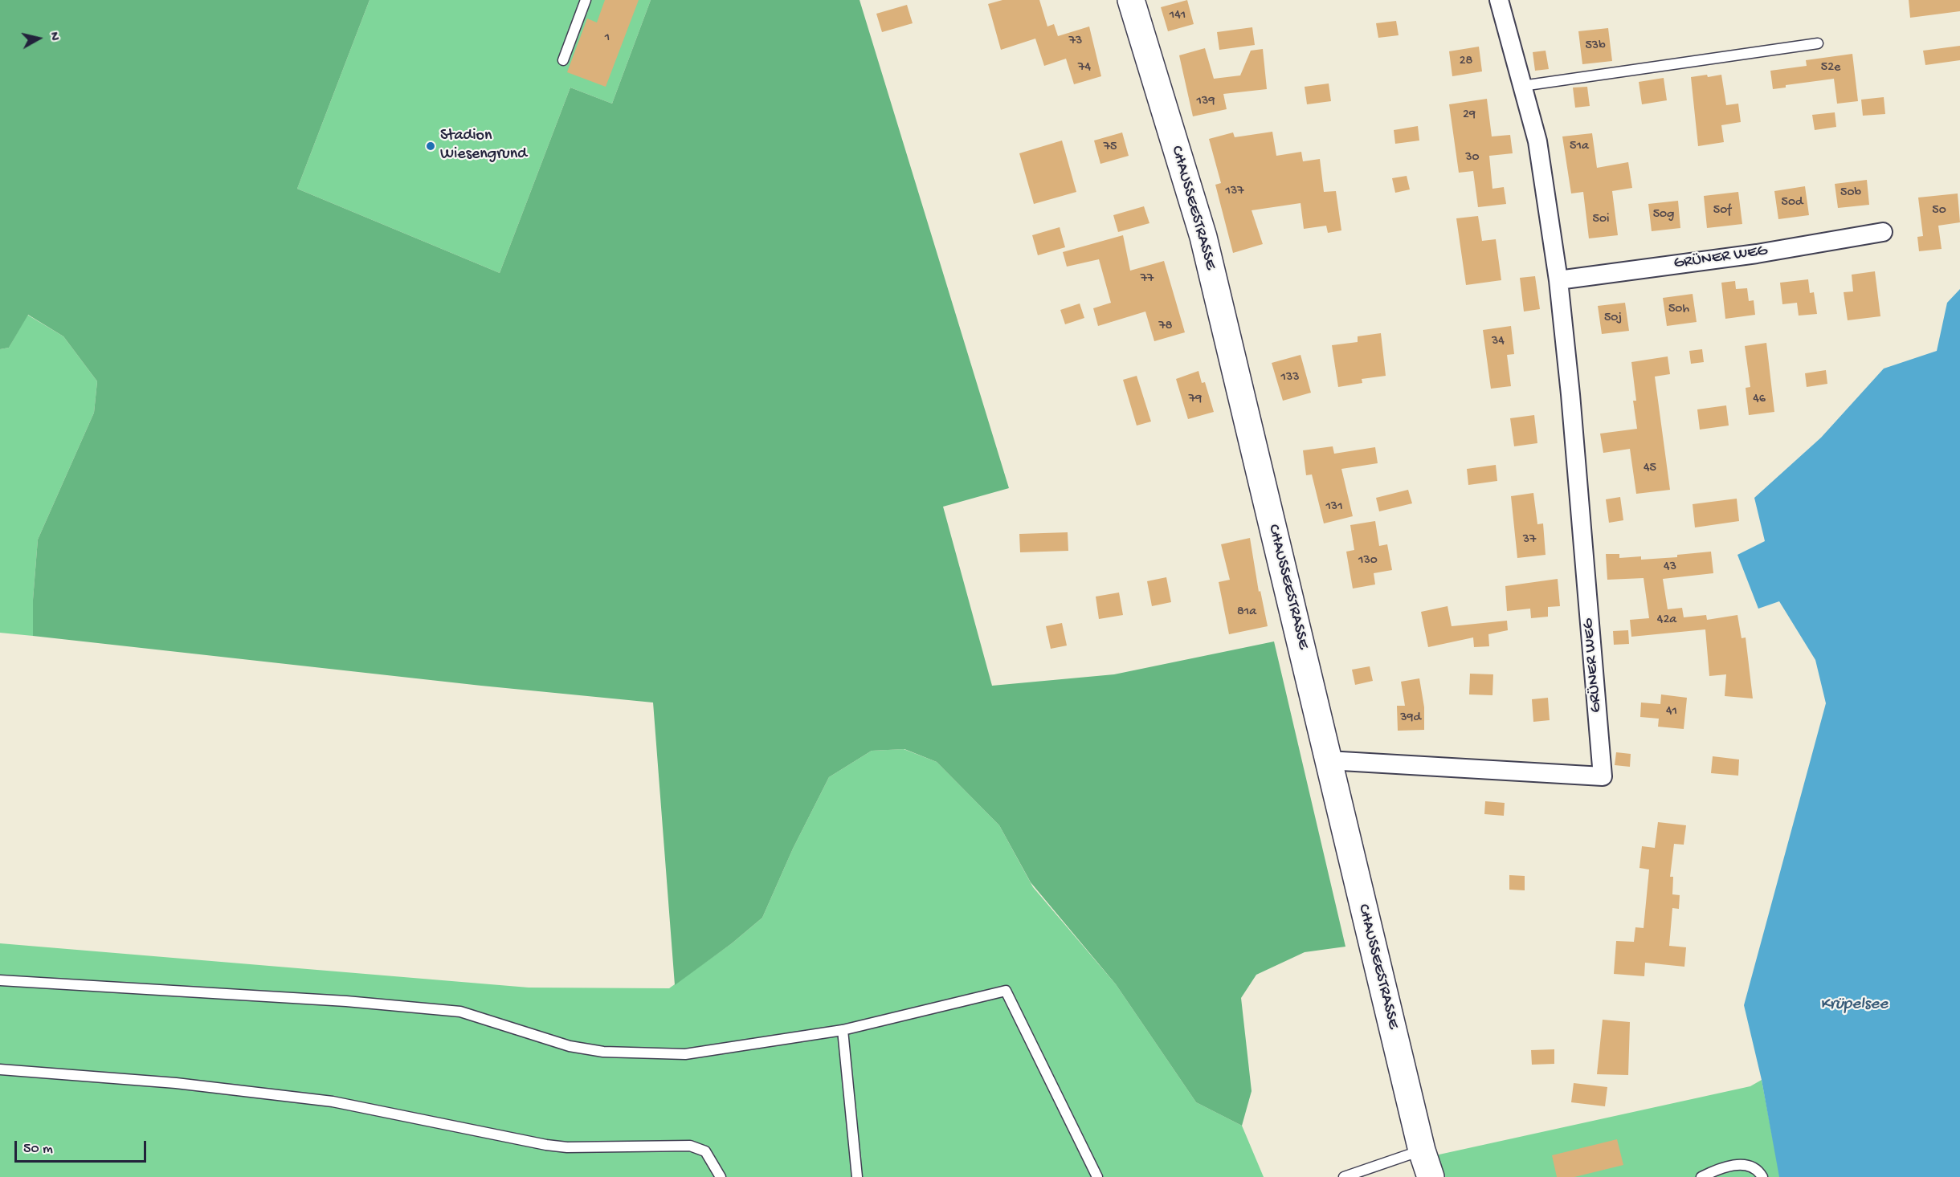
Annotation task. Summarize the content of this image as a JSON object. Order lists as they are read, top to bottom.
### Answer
{
  "streets": {
    "main road": ["CHAUSSEESTRASSE"],
    "street": ["GRÜNER WEG"]
  },
  "crossings": [
    ["CHAUSSEESTRASSE", "GRÜNER WEG"]
  ],
  "water": ["Krüpelsee"],
  "places": ["Stadion Wiesengrund"],
  "house_numbers": [
    "141",
    "1",
    "73",
    "53b",
    "28",
    "74",
    "52e",
    "139",
    "29",
    "51a",
    "75",
    "30",
    "137",
    "50b",
    "50d",
    "50f",
    "50",
    "50g",
    "50i",
    "77",
    "50h",
    "50j",
    "78",
    "34",
    "133",
    "79",
    "46",
    "45",
    "131",
    "37",
    "130",
    "43",
    "81a",
    "42a",
    "41",
    "39d"
  ],
  "scale_bar": "50 m",
  "north": "right"
}
